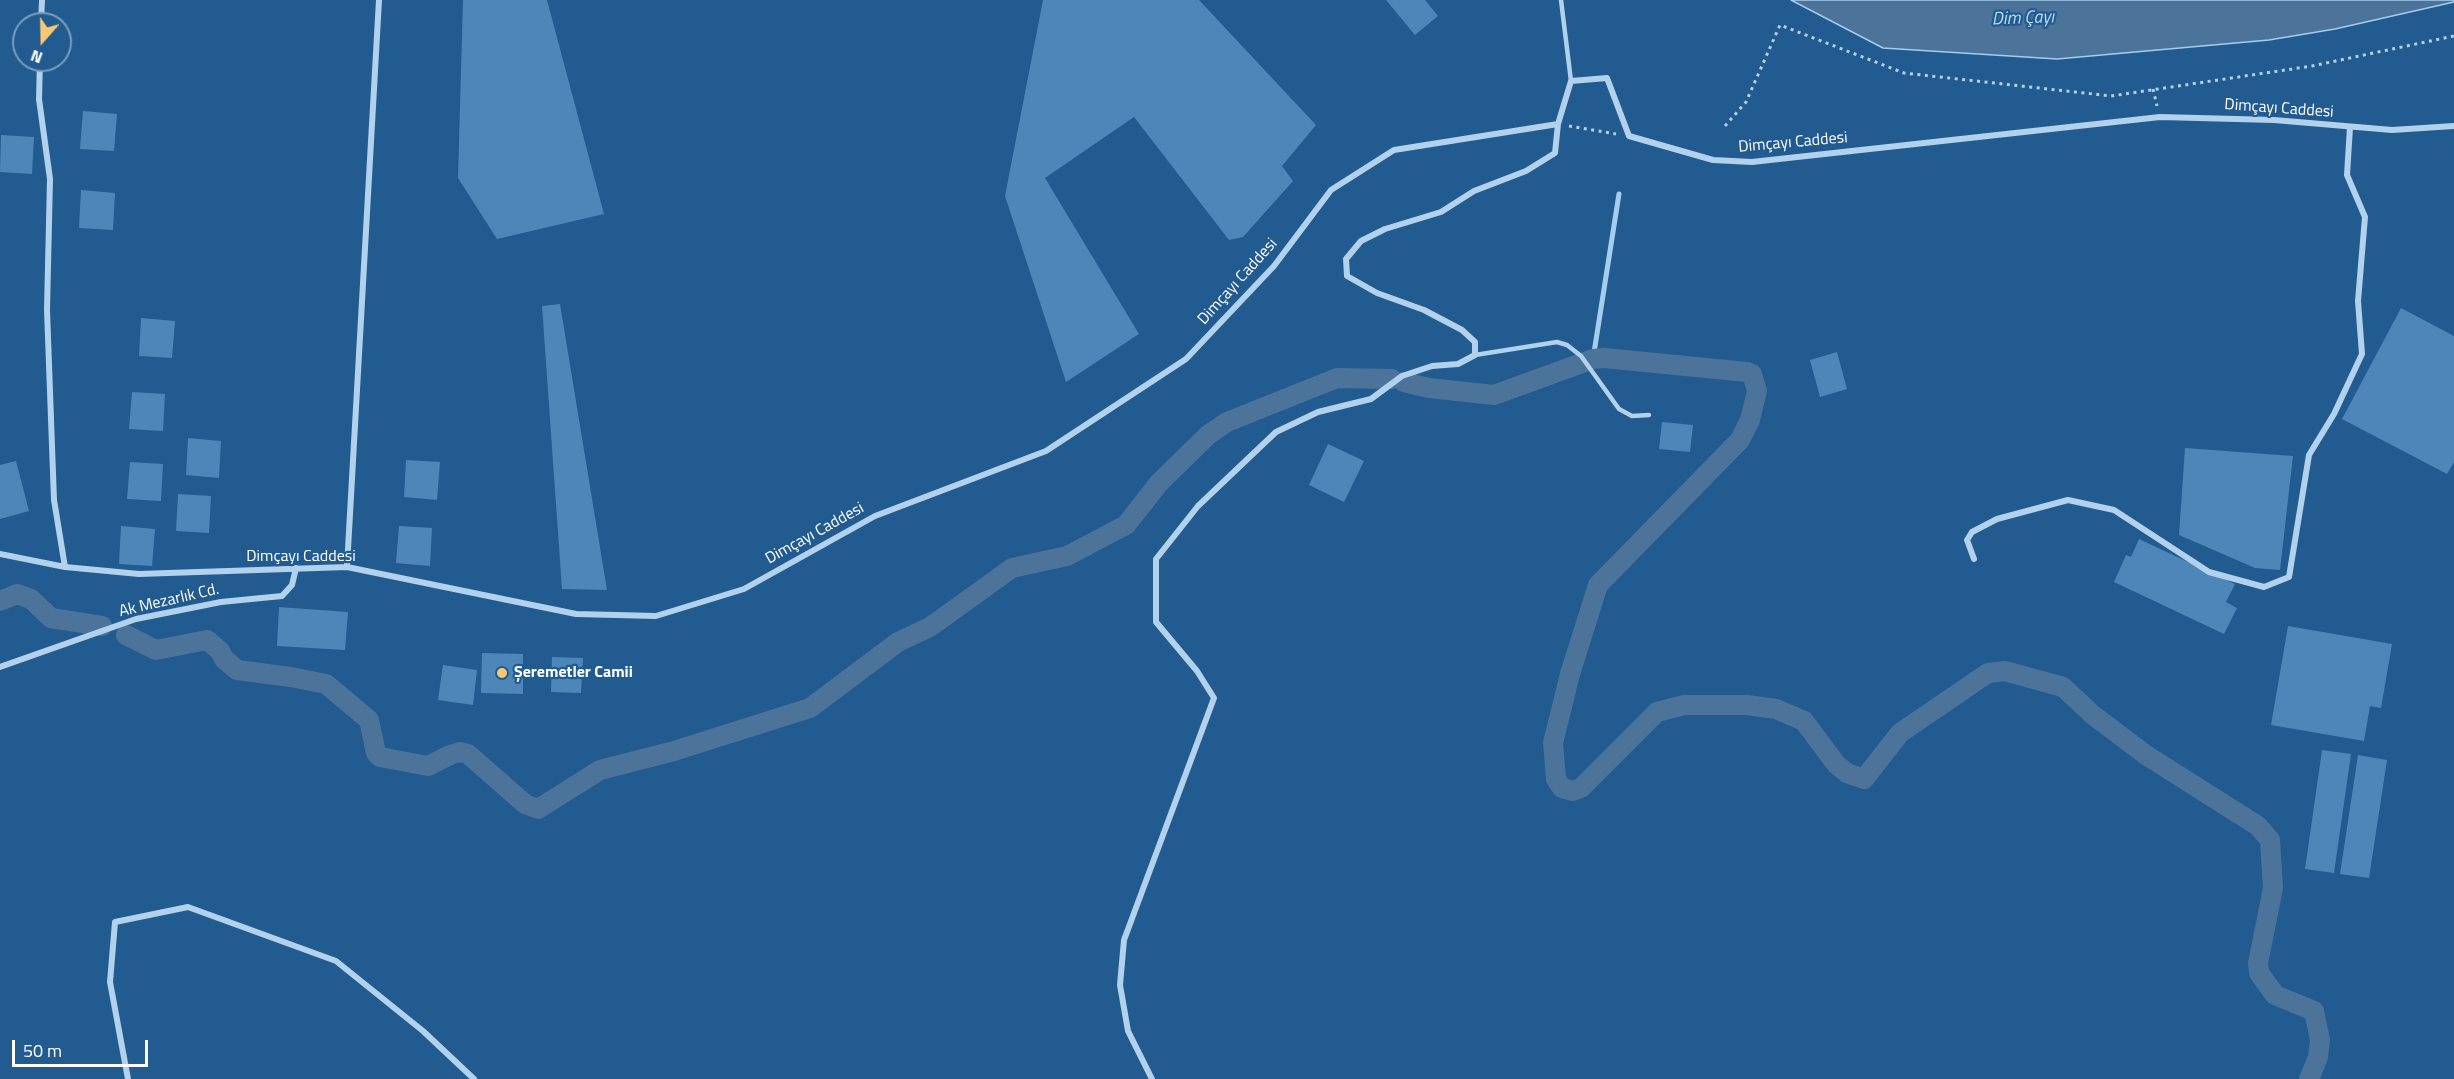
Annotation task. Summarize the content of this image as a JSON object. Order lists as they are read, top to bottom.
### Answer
{
  "streets": {
    "street": ["Dimçayı Caddesi", "Ak Mezarlık Cd."]
  },
  "crossings": [
    ["Dimçayı Caddesi", "Ak Mezarlık Cd."]
  ],
  "water": ["Dim Çayı"],
  "places": ["Şeremetler Camii"],
  "scale_bar": "50 m",
  "north": "bottom"
}
